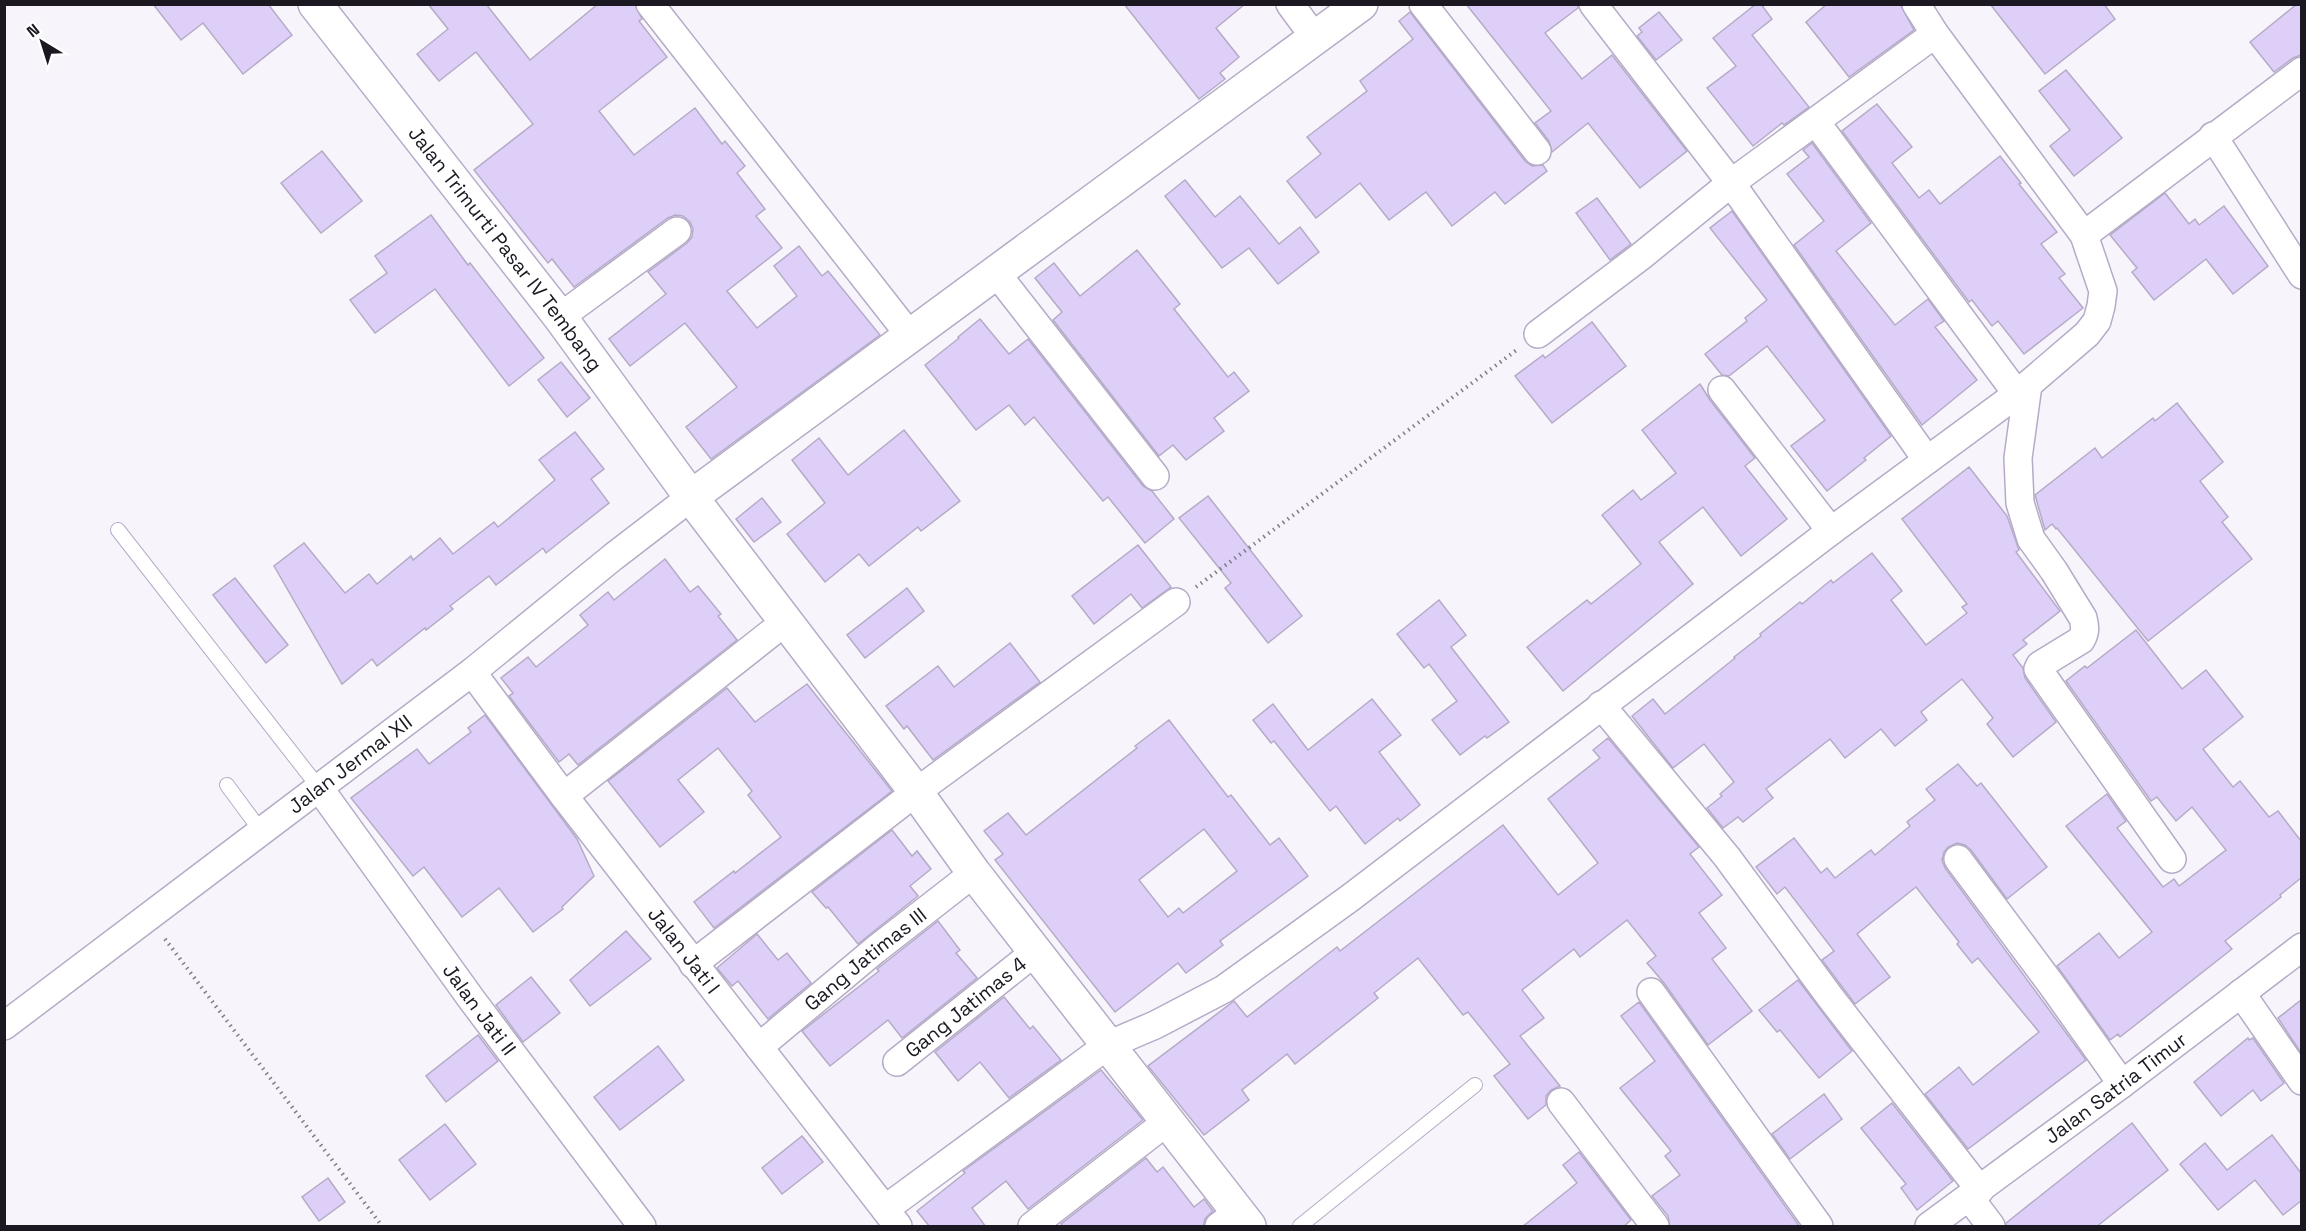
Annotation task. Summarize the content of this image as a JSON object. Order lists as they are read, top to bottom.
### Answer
{
  "streets": {
    "street": [
      "Jalan Trimurti Pasar IV Tembang",
      "Jalan Jermal XII",
      "Jalan Jati I",
      "Gang Jatimas III",
      "Gang Jatimas 4",
      "Jalan Jati II",
      "Jalan Satria Timur"
    ]
  },
  "crossings": [
    ["Jalan Trimurti Pasar IV Tembang", "Jalan Jermal XII"],
    ["Jalan Trimurti Pasar IV Tembang", "Gang Jatimas III"],
    ["Jalan Trimurti Pasar IV Tembang", "Gang Jatimas 4"],
    ["Jalan Jermal XII", "Jalan Jati I"],
    ["Jalan Jermal XII", "Jalan Jati II"],
    ["Jalan Jati I", "Gang Jatimas III"]
  ],
  "north": "top left"
}
